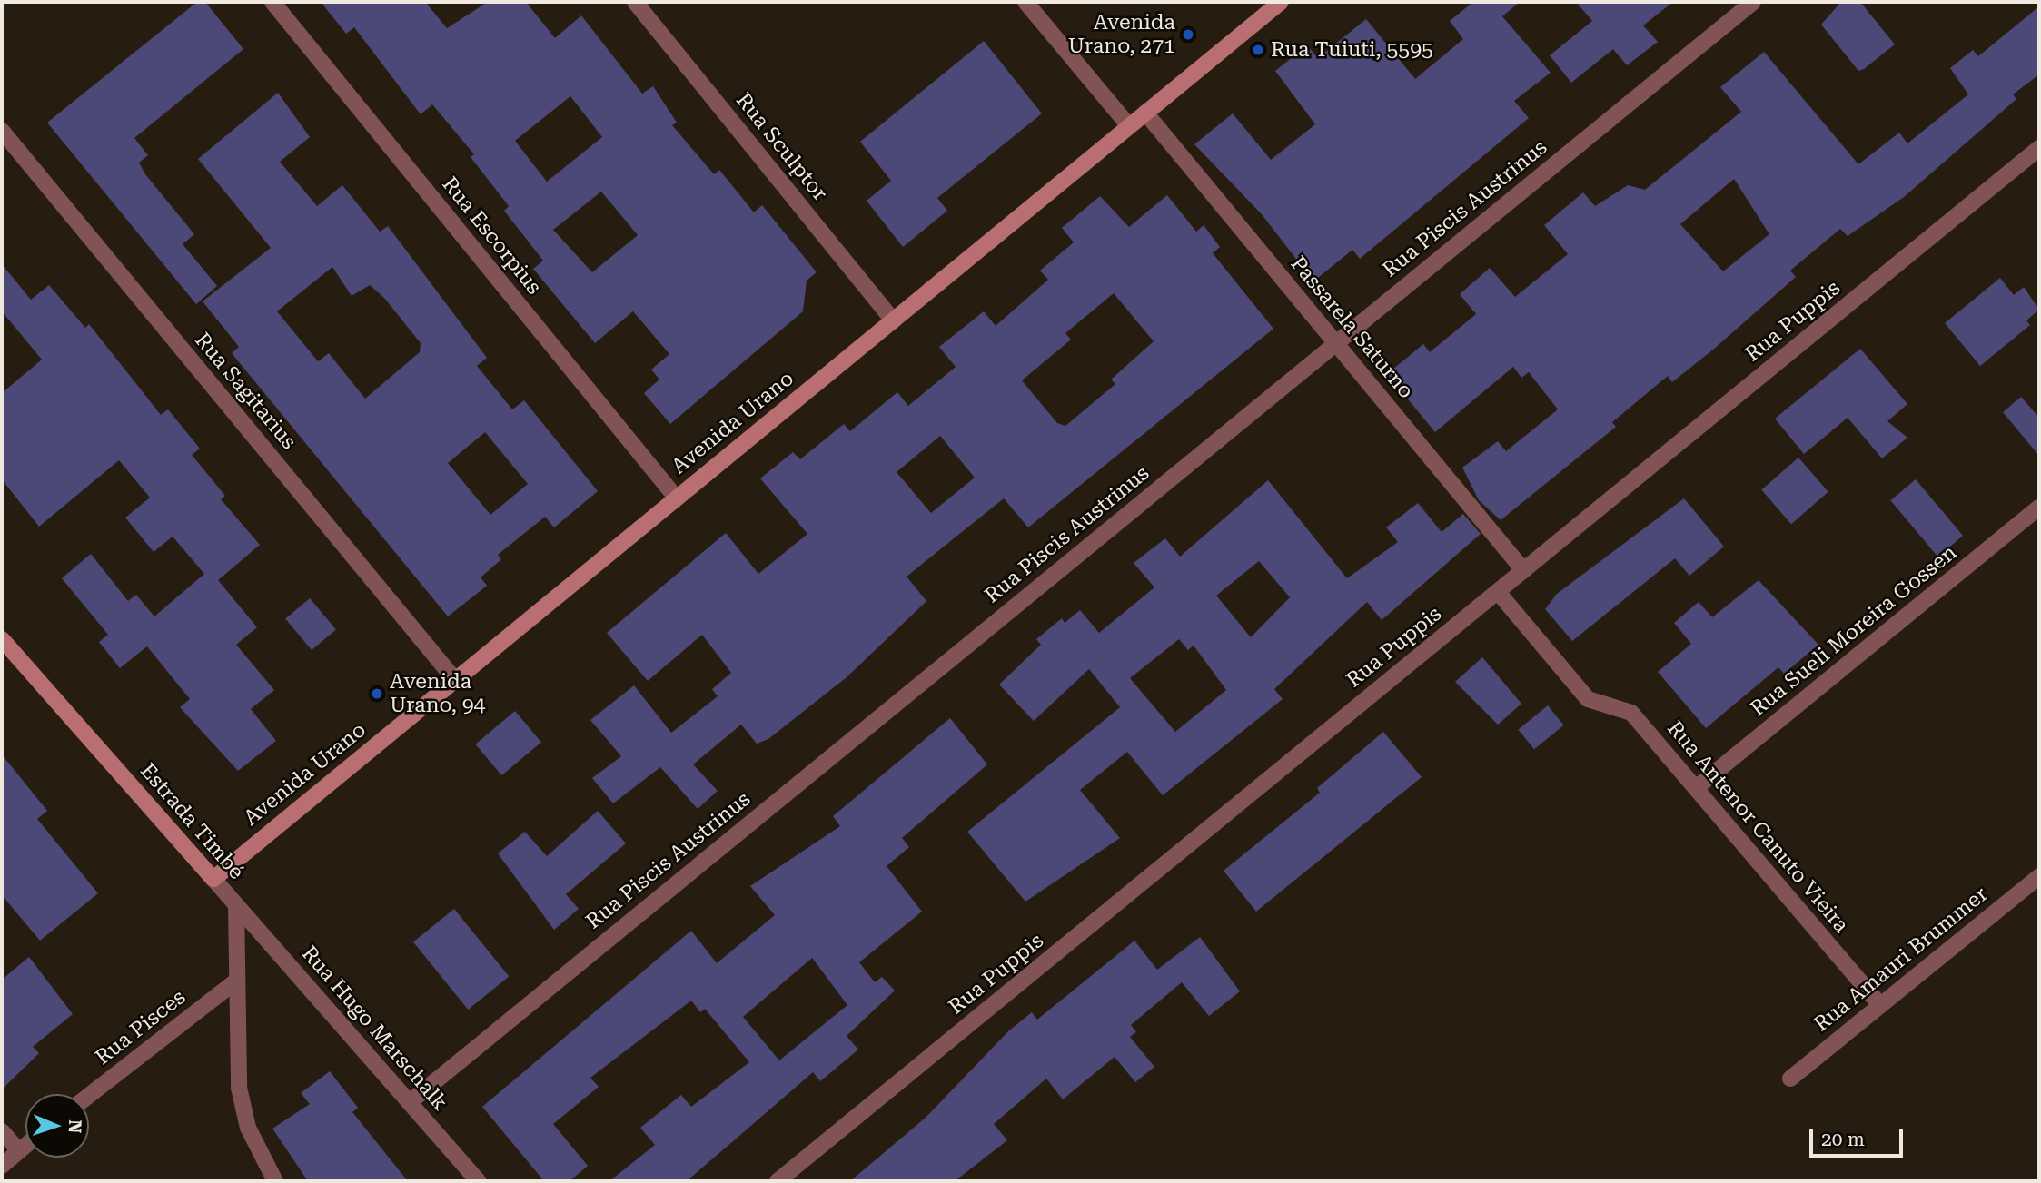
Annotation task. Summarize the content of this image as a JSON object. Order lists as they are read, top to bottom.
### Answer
{
  "streets": {
    "street": [
      "Rua Sculptor",
      "Rua Piscis Austrinus",
      "Rua Escorpius",
      "Rua Puppis",
      "Passarela Saturno",
      "Rua Sagitarius",
      "Avenida Urano",
      "Rua Sueli Moreira Gossen",
      "Estrada Timbé",
      "Rua Antenor Canuto Vieira",
      "Rua Amauri Brummer",
      "Rua Pisces",
      "Rua Hugo Marschalk"
    ]
  },
  "crossings": [
    ["Rua Sculptor", "Avenida Urano"],
    ["Rua Piscis Austrinus", "Passarela Saturno"],
    ["Rua Piscis Austrinus", "Rua Hugo Marschalk"],
    ["Rua Escorpius", "Avenida Urano"],
    ["Rua Puppis", "Passarela Saturno"],
    ["Rua Puppis", "Rua Antenor Canuto Vieira"],
    ["Passarela Saturno", "Avenida Urano"],
    ["Rua Sagitarius", "Avenida Urano"],
    ["Avenida Urano", "Estrada Timbé"],
    ["Rua Sueli Moreira Gossen", "Rua Antenor Canuto Vieira"],
    ["Estrada Timbé", "Rua Pisces"],
    ["Estrada Timbé", "Rua Hugo Marschalk"],
    ["Rua Antenor Canuto Vieira", "Rua Amauri Brummer"]
  ],
  "places": ["Avenida Urano, 271", "Rua Tuiuti, 5595", "Avenida Urano, 94"],
  "scale_bar": "20 m",
  "north": "right"
}
